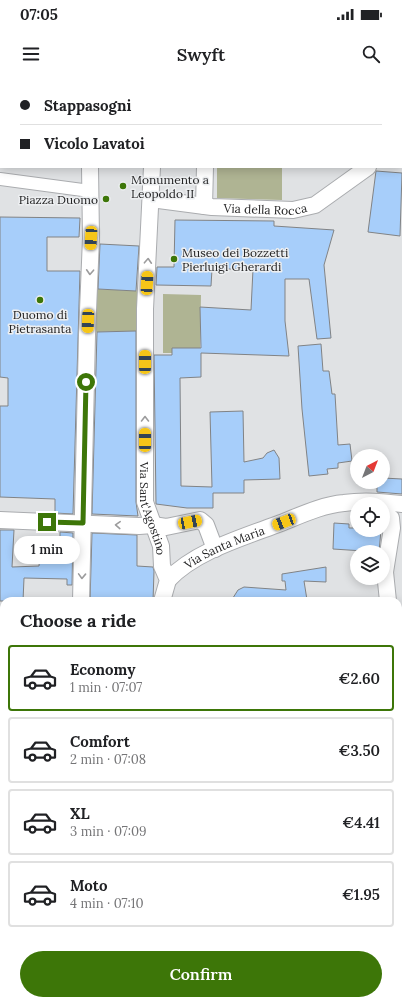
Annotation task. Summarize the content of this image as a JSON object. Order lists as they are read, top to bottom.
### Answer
{
  "streets": {
    "street": ["Via della Rocca", "Via Sant'Agostino", "Via Santa Maria"]
  },
  "crossings": [
    ["Via della Rocca", "Via Sant'Agostino"],
    ["Via Sant'Agostino", "Via Santa Maria"]
  ],
  "places": [
    "Monumento a Leopoldo II",
    "Piazza Duomo",
    "Museo dei Bozzetti Pierluigi Gherardi",
    "Duomo di Pietrasanta"
  ],
  "north": "top right",
  "page": {
    "status": "07:05",
    "header": "Swyft",
    "banner": ["Stappasogni", "Vicolo Lavatoi"],
    "bubble": "1 min",
    "heading": "Choose a ride",
    "list": [
      {
        "name": "Economy",
        "note": "1 min · 07:07",
        "value": "€2.60"
      },
      {
        "name": "Comfort",
        "note": "2 min · 07:08",
        "value": "€3.50"
      },
      {
        "name": "XL",
        "note": "3 min · 07:09",
        "value": "€4.41"
      },
      {
        "name": "Moto",
        "note": "4 min · 07:10",
        "value": "€1.95"
      }
    ],
    "buttons": "Confirm"
  }
}
